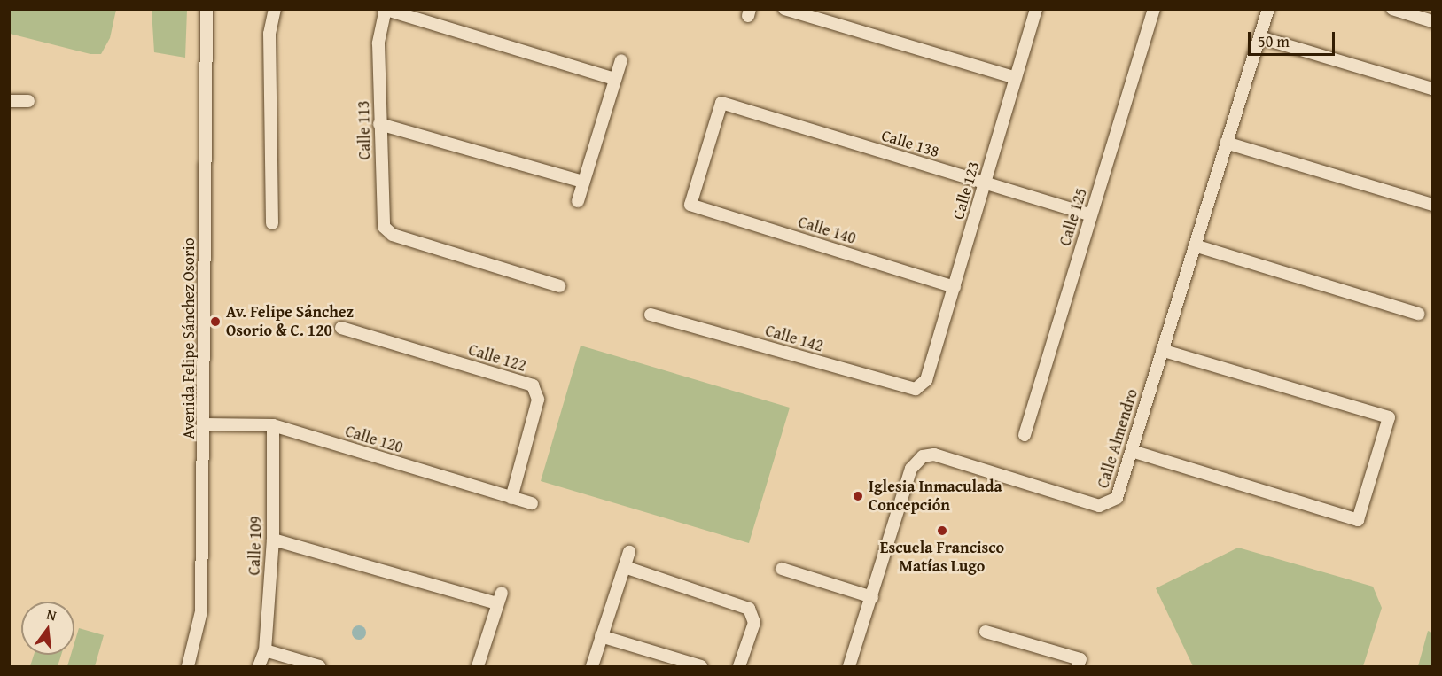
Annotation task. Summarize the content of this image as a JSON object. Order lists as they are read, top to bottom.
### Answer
{
  "streets": {
    "street": [
      "Calle 113",
      "Calle 138",
      "Calle 123",
      "Calle 125",
      "Calle 140",
      "Avenida Felipe Sánchez Osorio",
      "Calle 142",
      "Calle 122",
      "Calle Almendro",
      "Calle 120",
      "Calle 109"
    ]
  },
  "crossings": [
    ["Calle 138", "Calle 123"],
    ["Calle 138", "Calle 125"],
    ["Calle 138", "Calle 140"],
    ["Calle 123", "Calle 140"],
    ["Calle 123", "Calle 142"],
    ["Avenida Felipe Sánchez Osorio", "Calle 120"],
    ["Calle 122", "Calle 120"],
    ["Calle 120", "Calle 109"]
  ],
  "places": ["Av. Felipe Sánchez Osorio & C. 120", "Iglesia Inmaculada Concepción", "Escuela Francisco Matías Lugo"],
  "scale_bar": "50 m",
  "north": "top"
}
